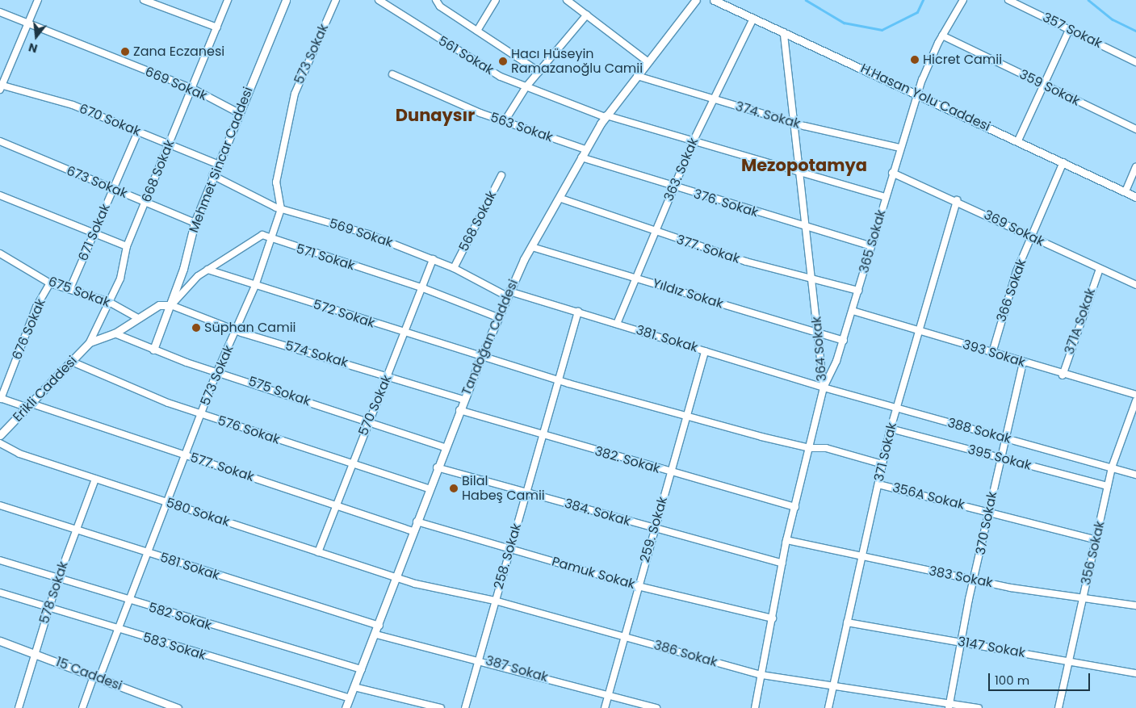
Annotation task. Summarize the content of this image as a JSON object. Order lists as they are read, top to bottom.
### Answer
{
  "streets": {
    "street": [
      "357 Sokak",
      "573 Sokak",
      "561 Sokak",
      "669 Sokak",
      "359 Sokak",
      "H.Hasan Yolu Caddesi",
      "374. Sokak",
      "670 Sokak",
      "563 Sokak",
      "Mehmet Sincar Caddesi",
      "363. Sokak",
      "668 Sokak",
      "673 Sokak",
      "376. Sokak",
      "568 Sokak",
      "369 Sokak",
      "671 Sokak",
      "569 Sokak",
      "365 Sokak",
      "377. Sokak",
      "571 Sokak",
      "366 Sokak",
      "675 Sokak",
      "Yıldız Sokak",
      "572 Sokak",
      "371A Sokak",
      "676 Sokak",
      "Tandoğan Caddesi",
      "381. Sokak",
      "364 Sokak",
      "393 Sokak",
      "574 Sokak",
      "Erikli Caddesi",
      "575 Sokak",
      "570 Sokak",
      "576 Sokak",
      "388 Sokak",
      "371 Sokak",
      "395 Sokak",
      "382. Sokak",
      "577. Sokak",
      "356A Sokak",
      "580 Sokak",
      "384. Sokak",
      "370 Sokak",
      "259. Sokak",
      "356 Sokak",
      "258. Sokak",
      "581 Sokak",
      "Pamuk Sokak",
      "383 Sokak",
      "578 Sokak",
      "582 Sokak",
      "583 Sokak",
      "3147 Sokak",
      "386 Sokak",
      "387 Sokak",
      "15 Caddesi"
    ]
  },
  "crossings": [
    ["573 Sokak", "569 Sokak"],
    ["573 Sokak", "571 Sokak"],
    ["573 Sokak", "572 Sokak"],
    ["573 Sokak", "574 Sokak"],
    ["573 Sokak", "575 Sokak"],
    ["573 Sokak", "576 Sokak"],
    ["573 Sokak", "577. Sokak"],
    ["573 Sokak", "580 Sokak"],
    ["573 Sokak", "581 Sokak"],
    ["573 Sokak", "582 Sokak"],
    ["573 Sokak", "583 Sokak"],
    ["573 Sokak", "15 Caddesi"],
    ["561 Sokak", "363. Sokak"],
    ["561 Sokak", "365 Sokak"],
    ["561 Sokak", "Tandoğan Caddesi"],
    ["561 Sokak", "364 Sokak"],
    ["669 Sokak", "Mehmet Sincar Caddesi"],
    ["669 Sokak", "668 Sokak"],
    ["359 Sokak", "365 Sokak"],
    ["H.Hasan Yolu Caddesi", "363. Sokak"],
    ["H.Hasan Yolu Caddesi", "365 Sokak"],
    ["H.Hasan Yolu Caddesi", "366 Sokak"],
    ["H.Hasan Yolu Caddesi", "364 Sokak"],
    ["374. Sokak", "363. Sokak"],
    ["374. Sokak", "365 Sokak"],
    ["374. Sokak", "Tandoğan Caddesi"],
    ["374. Sokak", "364 Sokak"],
    ["670 Sokak", "Mehmet Sincar Caddesi"],
    ["670 Sokak", "668 Sokak"],
    ["670 Sokak", "671 Sokak"],
    ["563 Sokak", "Tandoğan Caddesi"],
    ["Mehmet Sincar Caddesi", "673 Sokak"],
    ["Mehmet Sincar Caddesi", "569 Sokak"],
    ["Mehmet Sincar Caddesi", "571 Sokak"],
    ["Mehmet Sincar Caddesi", "574 Sokak"],
    ["Mehmet Sincar Caddesi", "575 Sokak"],
    ["363. Sokak", "376. Sokak"],
    ["363. Sokak", "377. Sokak"],
    ["363. Sokak", "Yıldız Sokak"],
    ["363. Sokak", "381. Sokak"],
    ["668 Sokak", "673 Sokak"],
    ["668 Sokak", "675 Sokak"],
    ["668 Sokak", "Erikli Caddesi"],
    ["673 Sokak", "671 Sokak"],
    ["376. Sokak", "365 Sokak"],
    ["376. Sokak", "Tandoğan Caddesi"],
    ["376. Sokak", "364 Sokak"],
    ["568 Sokak", "569 Sokak"],
    ["369 Sokak", "365 Sokak"],
    ["369 Sokak", "366 Sokak"],
    ["369 Sokak", "371A Sokak"],
    ["369 Sokak", "371 Sokak"],
    ["671 Sokak", "675 Sokak"],
    ["569 Sokak", "Tandoğan Caddesi"],
    ["569 Sokak", "381. Sokak"],
    ["569 Sokak", "570 Sokak"],
    ["365 Sokak", "377. Sokak"],
    ["365 Sokak", "Yıldız Sokak"],
    ["365 Sokak", "381. Sokak"],
    ["365 Sokak", "364 Sokak"],
    ["365 Sokak", "393 Sokak"],
    ["365 Sokak", "388 Sokak"],
    ["377. Sokak", "Tandoğan Caddesi"],
    ["377. Sokak", "364 Sokak"],
    ["571 Sokak", "572 Sokak"],
    ["571 Sokak", "Tandoğan Caddesi"],
    ["571 Sokak", "574 Sokak"],
    ["571 Sokak", "570 Sokak"],
    ["366 Sokak", "393 Sokak"],
    ["675 Sokak", "676 Sokak"],
    ["Yıldız Sokak", "Tandoğan Caddesi"],
    ["Yıldız Sokak", "364 Sokak"],
    ["572 Sokak", "Tandoğan Caddesi"],
    ["572 Sokak", "364 Sokak"],
    ["572 Sokak", "570 Sokak"],
    ["572 Sokak", "371 Sokak"],
    ["572 Sokak", "259. Sokak"],
    ["572 Sokak", "258. Sokak"],
    ["371A Sokak", "393 Sokak"],
    ["676 Sokak", "577. Sokak"],
    ["Tandoğan Caddesi", "381. Sokak"],
    ["Tandoğan Caddesi", "574 Sokak"],
    ["Tandoğan Caddesi", "575 Sokak"],
    ["Tandoğan Caddesi", "576 Sokak"],
    ["Tandoğan Caddesi", "382. Sokak"],
    ["Tandoğan Caddesi", "577. Sokak"],
    ["Tandoğan Caddesi", "580 Sokak"],
    ["Tandoğan Caddesi", "384. Sokak"],
    ["Tandoğan Caddesi", "581 Sokak"],
    ["Tandoğan Caddesi", "Pamuk Sokak"],
    ["Tandoğan Caddesi", "582 Sokak"],
    ["Tandoğan Caddesi", "583 Sokak"],
    ["Tandoğan Caddesi", "386 Sokak"],
    ["Tandoğan Caddesi", "387 Sokak"],
    ["381. Sokak", "364 Sokak"],
    ["381. Sokak", "388 Sokak"],
    ["381. Sokak", "259. Sokak"],
    ["381. Sokak", "258. Sokak"],
    ["364 Sokak", "388 Sokak"],
    ["364 Sokak", "382. Sokak"],
    ["364 Sokak", "384. Sokak"],
    ["364 Sokak", "Pamuk Sokak"],
    ["364 Sokak", "383 Sokak"],
    ["364 Sokak", "386 Sokak"],
    ["393 Sokak", "371 Sokak"],
    ["393 Sokak", "370 Sokak"],
    ["574 Sokak", "570 Sokak"],
    ["Erikli Caddesi", "576 Sokak"],
    ["Erikli Caddesi", "577. Sokak"],
    ["575 Sokak", "570 Sokak"],
    ["570 Sokak", "576 Sokak"],
    ["570 Sokak", "577. Sokak"],
    ["570 Sokak", "580 Sokak"],
    ["388 Sokak", "371 Sokak"],
    ["388 Sokak", "370 Sokak"],
    ["388 Sokak", "356 Sokak"],
    ["371 Sokak", "395 Sokak"],
    ["371 Sokak", "356A Sokak"],
    ["371 Sokak", "383 Sokak"],
    ["371 Sokak", "3147 Sokak"],
    ["371 Sokak", "386 Sokak"],
    ["395 Sokak", "370 Sokak"],
    ["395 Sokak", "356 Sokak"],
    ["382. Sokak", "259. Sokak"],
    ["382. Sokak", "258. Sokak"],
    ["356A Sokak", "370 Sokak"],
    ["356A Sokak", "356 Sokak"],
    ["580 Sokak", "578 Sokak"],
    ["580 Sokak", "386 Sokak"],
    ["384. Sokak", "259. Sokak"],
    ["384. Sokak", "258. Sokak"],
    ["370 Sokak", "383 Sokak"],
    ["370 Sokak", "3147 Sokak"],
    ["370 Sokak", "386 Sokak"],
    ["259. Sokak", "Pamuk Sokak"],
    ["259. Sokak", "386 Sokak"],
    ["259. Sokak", "387 Sokak"],
    ["356 Sokak", "383 Sokak"],
    ["356 Sokak", "3147 Sokak"],
    ["258. Sokak", "Pamuk Sokak"],
    ["258. Sokak", "386 Sokak"],
    ["258. Sokak", "387 Sokak"],
    ["581 Sokak", "578 Sokak"],
    ["578 Sokak", "582 Sokak"],
    ["578 Sokak", "583 Sokak"],
    ["578 Sokak", "15 Caddesi"]
  ],
  "districts": ["Dunaysır", "Mezopotamya"],
  "places": [
    "Zana Eczanesi",
    "Hicret Camii",
    "Hacı Hüseyin Ramazanoğlu Camii",
    "Süphan Camii",
    "Bilal Habeş Camii"
  ],
  "scale_bar": "100 m",
  "north": "bottom"
}
